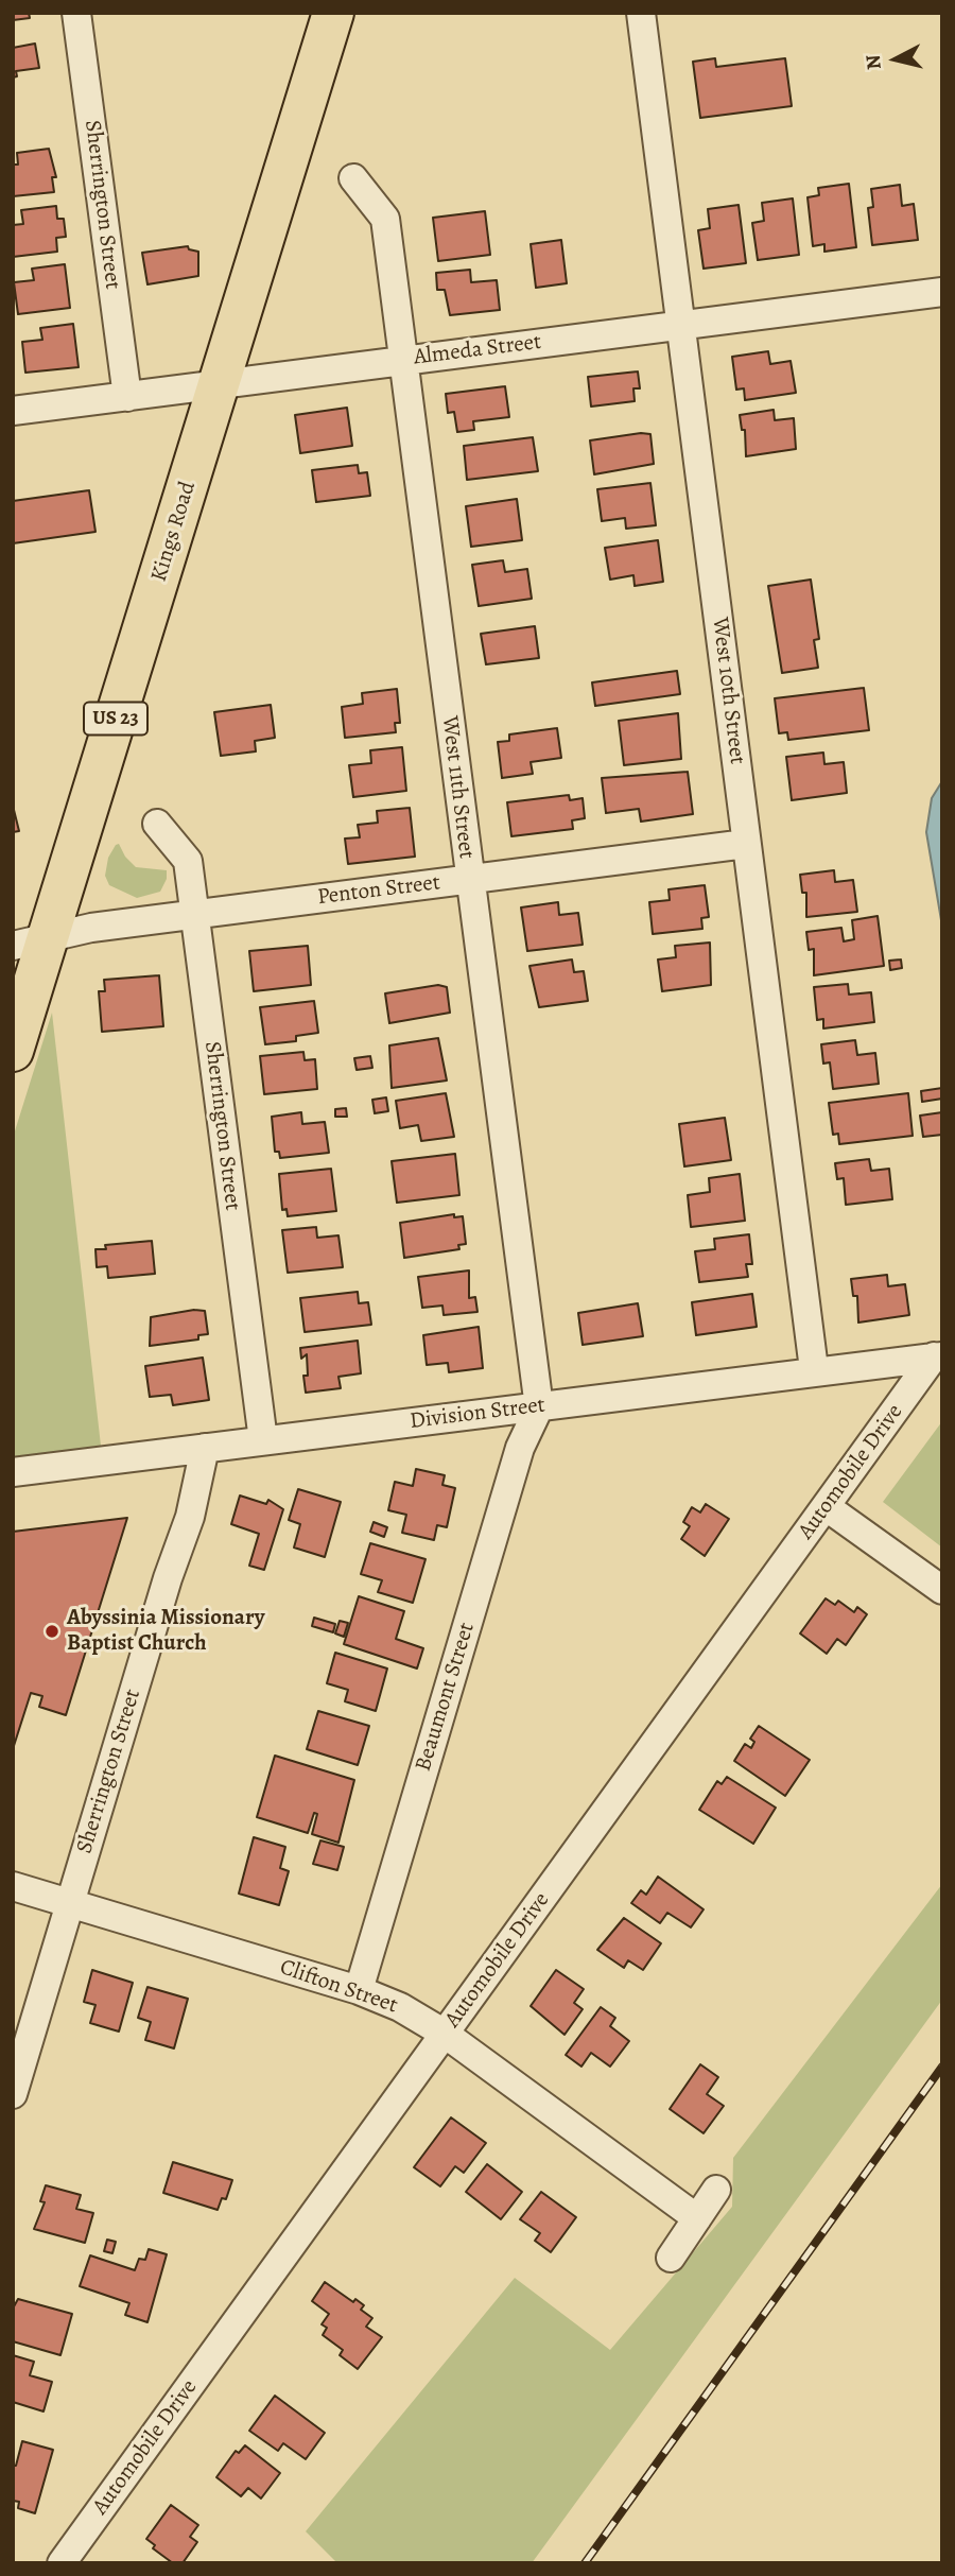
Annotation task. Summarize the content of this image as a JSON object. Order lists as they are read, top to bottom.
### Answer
{
  "streets": {
    "main road": ["Kings Road", "US 23"],
    "street": [
      "Sherrington Street",
      "Almeda Street",
      "West 10th Street",
      "West 11th Street",
      "Penton Street",
      "Division Street",
      "Automobile Drive",
      "Beaumont Street",
      "Clifton Street"
    ]
  },
  "crossings": [
    ["Sherrington Street", "Almeda Street"],
    ["Sherrington Street", "Penton Street"],
    ["Sherrington Street", "Division Street"],
    ["Sherrington Street", "Clifton Street"],
    ["Almeda Street", "Kings Road"],
    ["Almeda Street", "West 10th Street"],
    ["Almeda Street", "West 11th Street"],
    ["Kings Road", "Penton Street"],
    ["West 10th Street", "Penton Street"],
    ["West 10th Street", "Division Street"],
    ["West 11th Street", "Penton Street"],
    ["West 11th Street", "Division Street"],
    ["West 11th Street", "Beaumont Street"],
    ["Division Street", "Automobile Drive"],
    ["Division Street", "Beaumont Street"],
    ["Automobile Drive", "Clifton Street"],
    ["Beaumont Street", "Clifton Street"]
  ],
  "places": ["Abyssinia Missionary Baptist Church"],
  "north": "left"
}
